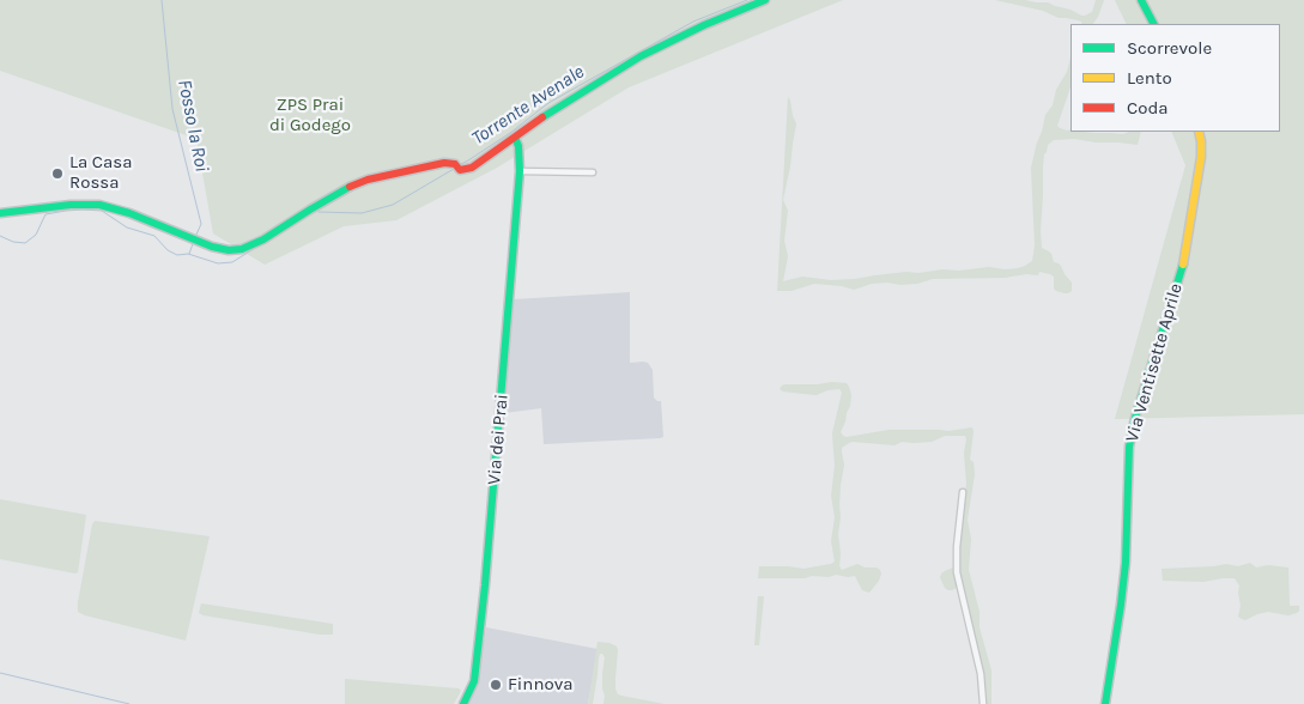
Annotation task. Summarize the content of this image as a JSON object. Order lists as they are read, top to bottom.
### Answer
{
  "streets": {
    "street": ["Via Ventisette Aprile", "Via dei Prai"]
  },
  "water": ["Torrente Avenale", "Fosso la Roi"],
  "parks": ["ZPS Prai di Godego"],
  "places": ["La Casa Rossa", "Finnova"],
  "legend": ["Scorrevole", "Lento", "Coda"]
}
